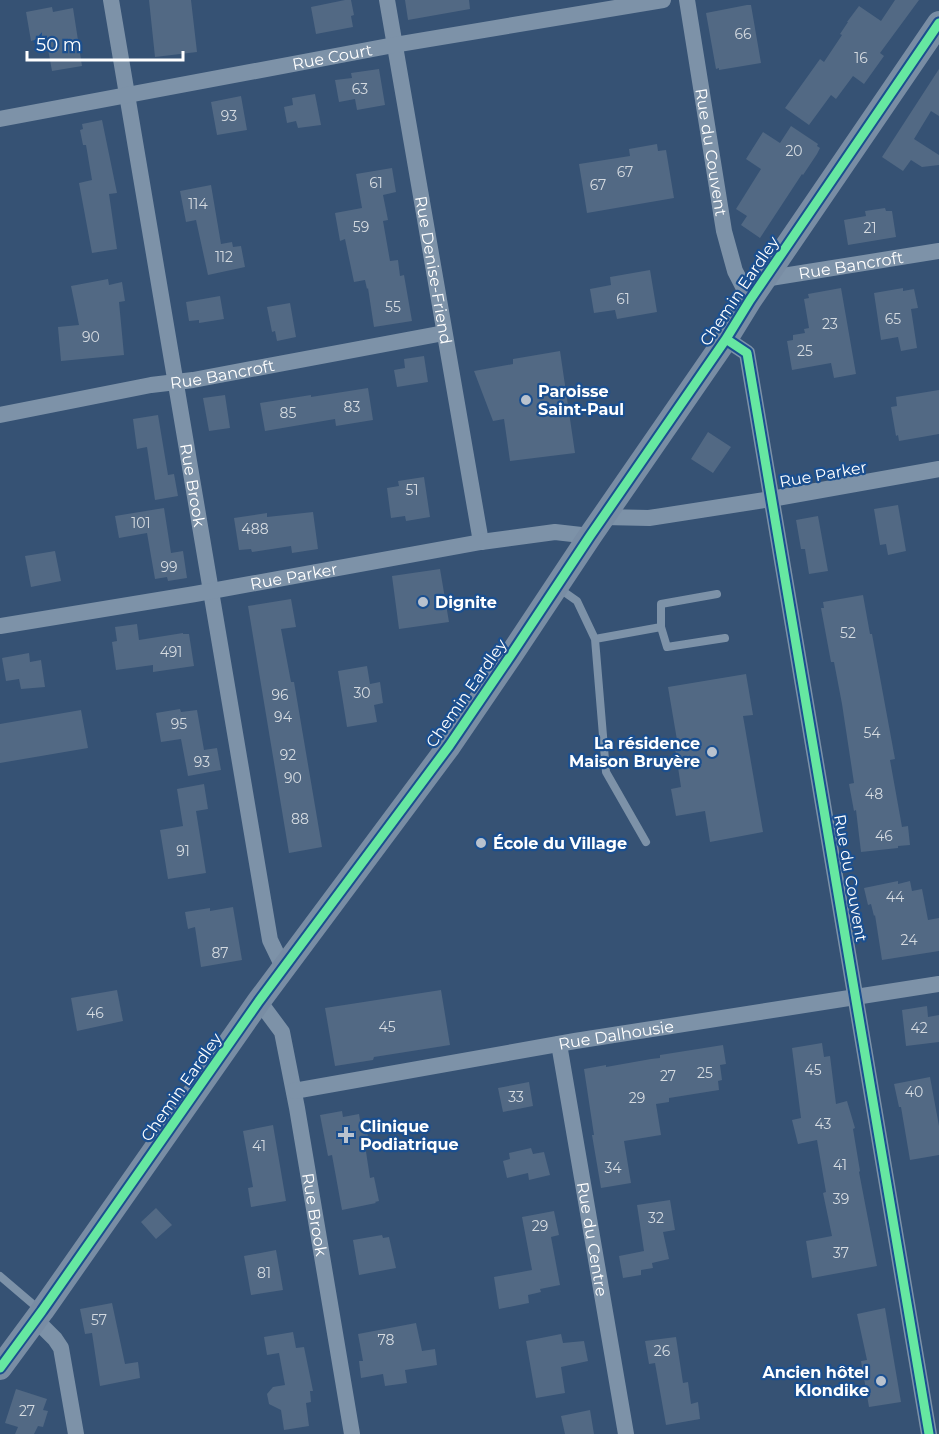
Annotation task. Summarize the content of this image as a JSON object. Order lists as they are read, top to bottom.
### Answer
{
  "streets": {
    "main road": ["Chemin Eardley"],
    "street": [
      "Rue Court",
      "Rue du Couvent",
      "Rue Bancroft",
      "Rue Denise-Friend",
      "Rue Parker",
      "Rue Brook",
      "Rue Dalhousie",
      "Rue du Centre"
    ]
  },
  "crossings": [
    ["Rue Court", "Rue Denise-Friend"],
    ["Rue Court", "Rue Brook"],
    ["Rue du Couvent", "Chemin Eardley"],
    ["Rue du Couvent", "Rue Parker"],
    ["Rue du Couvent", "Rue Dalhousie"],
    ["Rue Bancroft", "Rue Denise-Friend"],
    ["Rue Bancroft", "Chemin Eardley"],
    ["Rue Bancroft", "Rue Brook"],
    ["Rue Denise-Friend", "Rue Parker"],
    ["Chemin Eardley", "Rue Parker"],
    ["Chemin Eardley", "Rue Brook"],
    ["Rue Parker", "Rue Brook"],
    ["Rue Brook", "Rue Dalhousie"],
    ["Rue Dalhousie", "Rue du Centre"]
  ],
  "places": {
    "other": [
      "Paroisse Saint-Paul",
      "Dignite",
      "La résidence Maison Bruyère",
      "École du Village",
      "Ancien hôtel Klondike"
    ],
    "health": ["Clinique Podiatrique"]
  },
  "house_numbers": [
    "66",
    "16",
    "63",
    "93",
    "20",
    "67",
    "61",
    "67",
    "114",
    "59",
    "21",
    "112",
    "61",
    "55",
    "65",
    "23",
    "90",
    "25",
    "83",
    "85",
    "51",
    "101",
    "488",
    "99",
    "52",
    "491",
    "30",
    "96",
    "94",
    "95",
    "54",
    "92",
    "93",
    "90",
    "48",
    "88",
    "46",
    "91",
    "44",
    "24",
    "87",
    "46",
    "45",
    "42",
    "45",
    "25",
    "27",
    "40",
    "33",
    "29",
    "43",
    "41",
    "41",
    "34",
    "39",
    "32",
    "29",
    "37",
    "81",
    "57",
    "78",
    "26",
    "27"
  ],
  "scale_bar": "50 m"
}
